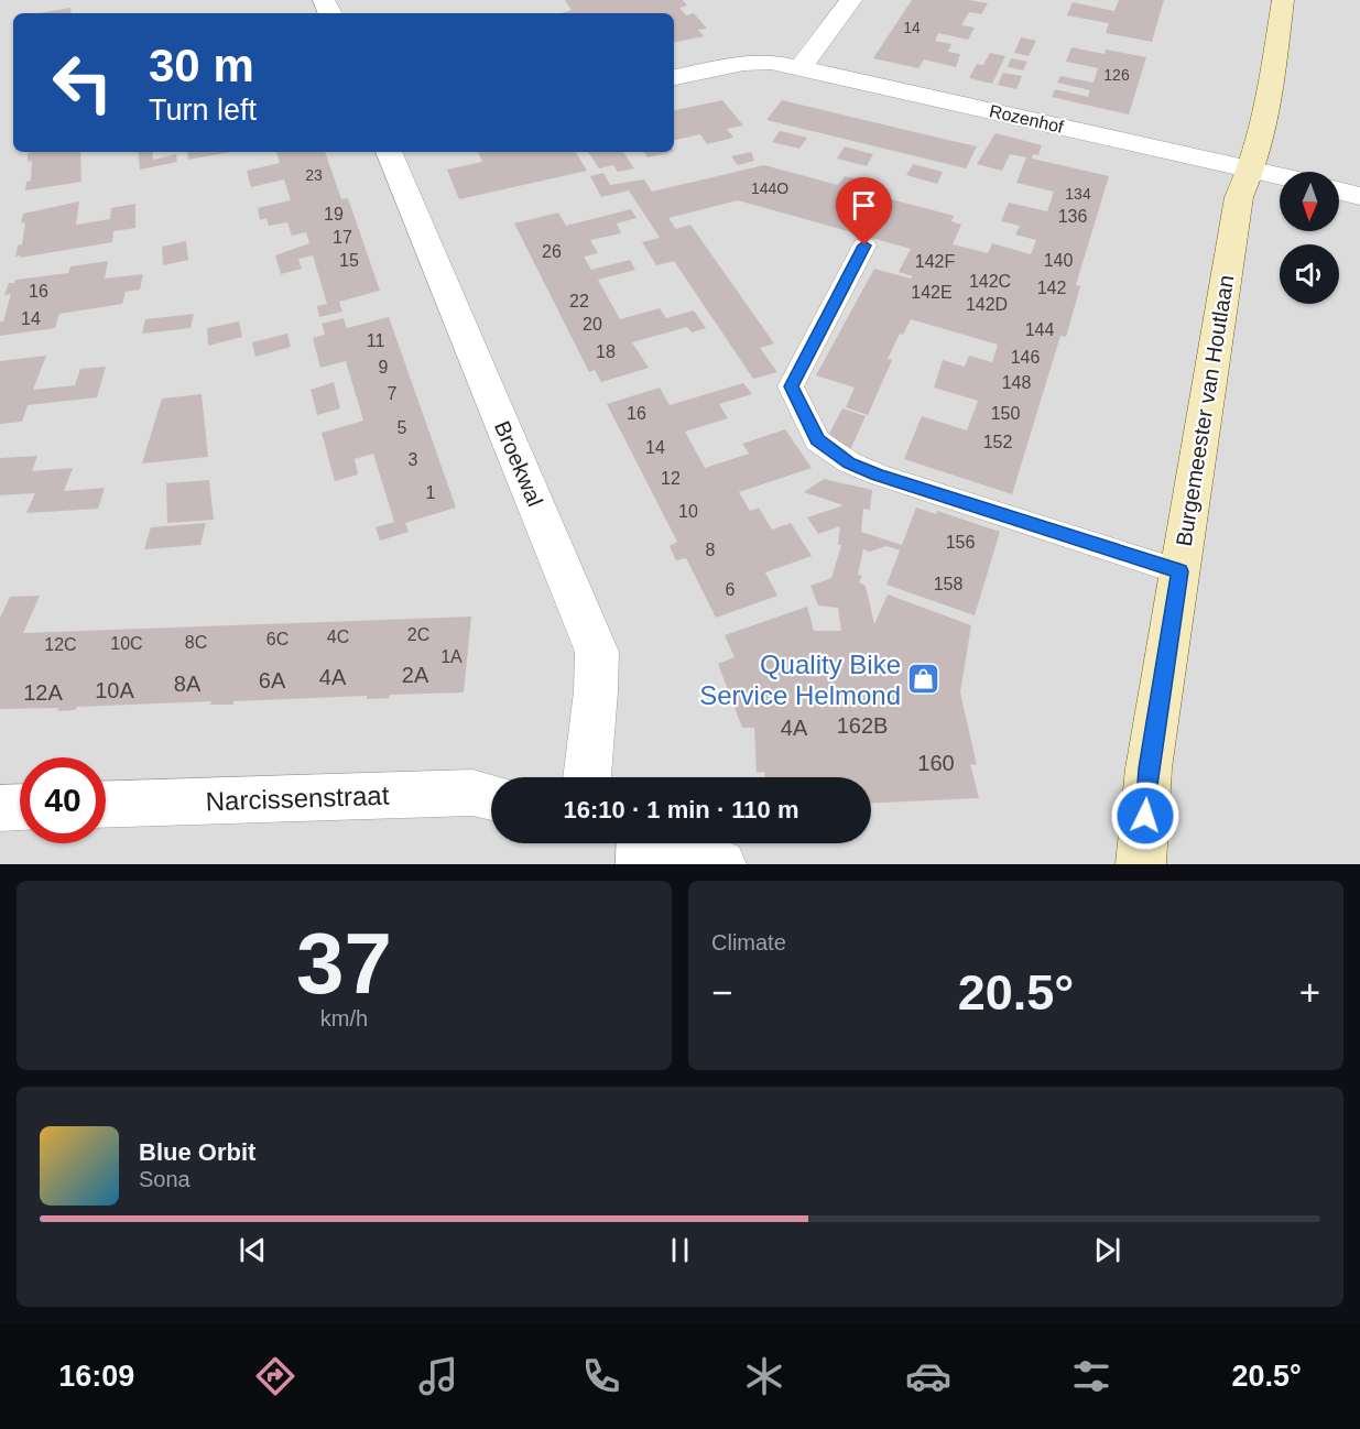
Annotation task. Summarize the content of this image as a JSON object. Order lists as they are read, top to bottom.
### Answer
{
  "streets": {
    "street": [
      "Rozenhof",
      "Burgemeester van Houtlaan",
      "Broekwal",
      "Narcissenstraat"
    ]
  },
  "crossings": [
    ["Rozenhof", "Burgemeester van Houtlaan"]
  ],
  "places": {
    "shop": ["Quality Bike Service Helmond"]
  },
  "house_numbers": [
    "14",
    "126",
    "23",
    "144O",
    "134",
    "19",
    "136",
    "17",
    "26",
    "15",
    "140",
    "142F",
    "142C",
    "142",
    "16",
    "142E",
    "22",
    "142D",
    "14",
    "20",
    "144",
    "11",
    "18",
    "146",
    "9",
    "148",
    "7",
    "16",
    "150",
    "5",
    "152",
    "14",
    "3",
    "12",
    "1",
    "10",
    "156",
    "8",
    "158",
    "6",
    "2C",
    "4C",
    "6C",
    "8C",
    "10C",
    "12C",
    "1A",
    "2A",
    "4A",
    "6A",
    "8A",
    "10A",
    "12A",
    "162B",
    "4A",
    "160"
  ],
  "north": "bottom",
  "page": {
    "turn": ["30 m", "Turn left"],
    "limit": "40",
    "trip": "16:10 · 1 min · 110 m",
    "tile": [
      ["37", "km/h"],
      "Climate"
    ],
    "heat": ["−", "20.5°", "+"],
    "song": ["Blue Orbit", "Sona"],
    "tabs": ["16:09", "20.5°"]
  }
}
